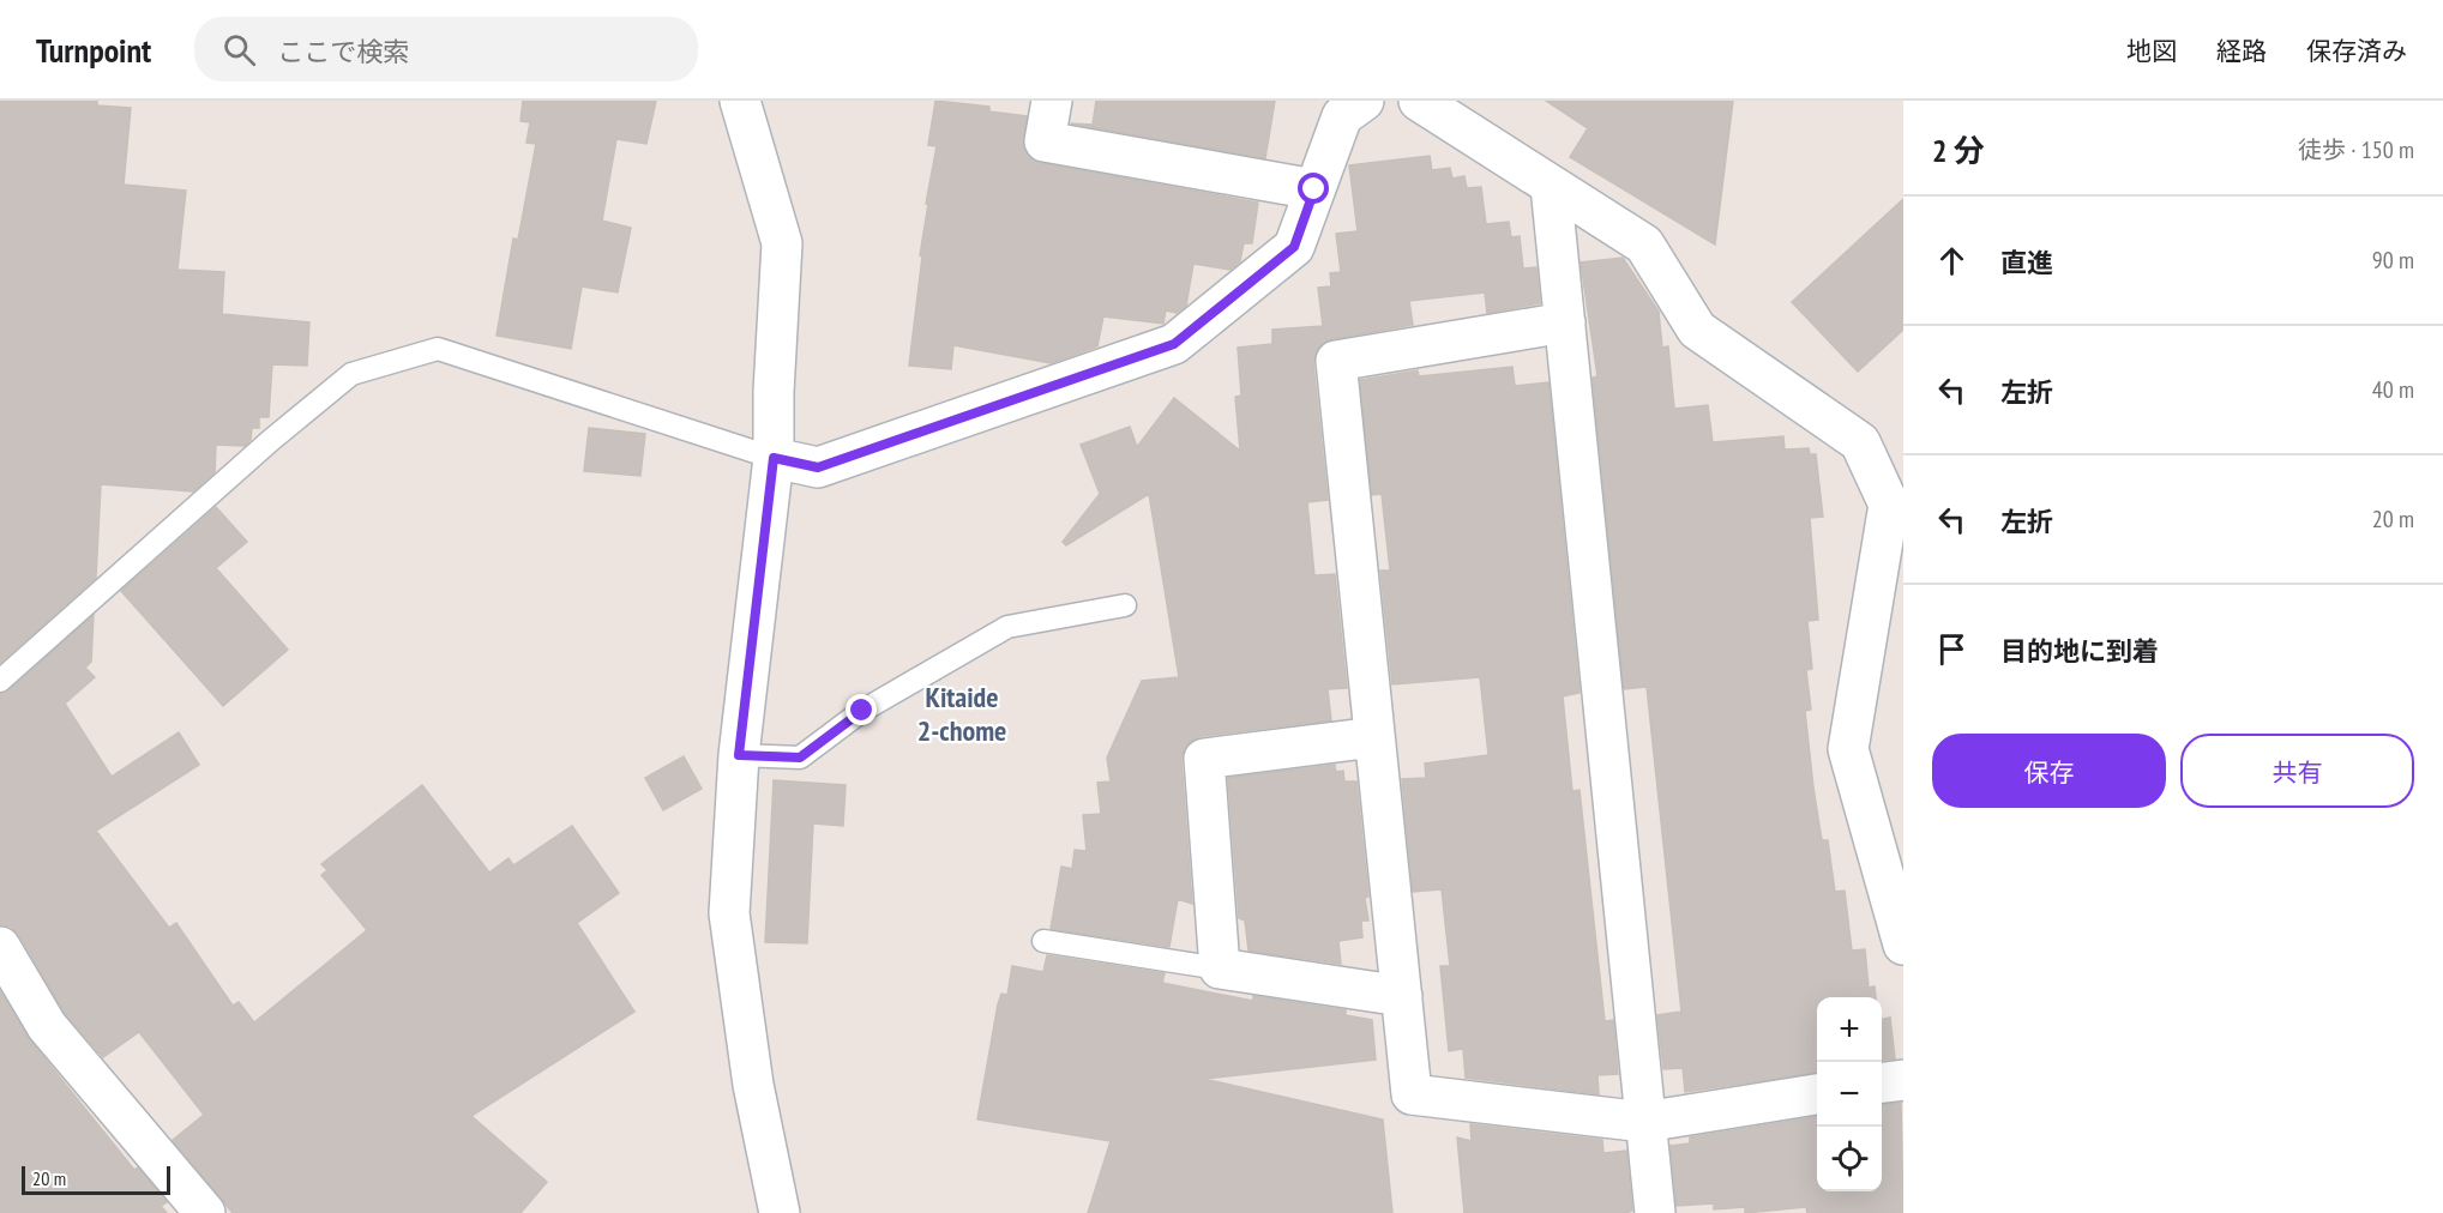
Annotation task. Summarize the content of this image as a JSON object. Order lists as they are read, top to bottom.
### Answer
{
  "districts": ["Kitaide 2-chome"],
  "scale_bar": "20 m",
  "page": {
    "header": "Turnpoint",
    "search": "ここで検索",
    "nav": ["地図", "経路", "保存済み"],
    "heading": ["2 分", "徒歩 · 150 m"],
    "list": [
      ["直進", "90 m"],
      ["左折", "40 m"],
      ["左折", "20 m"],
      "目的地に到着"
    ],
    "buttons": ["保存", "共有"],
    "map_buttons": ["+", "−"],
    "scale": "20 m"
  }
}
